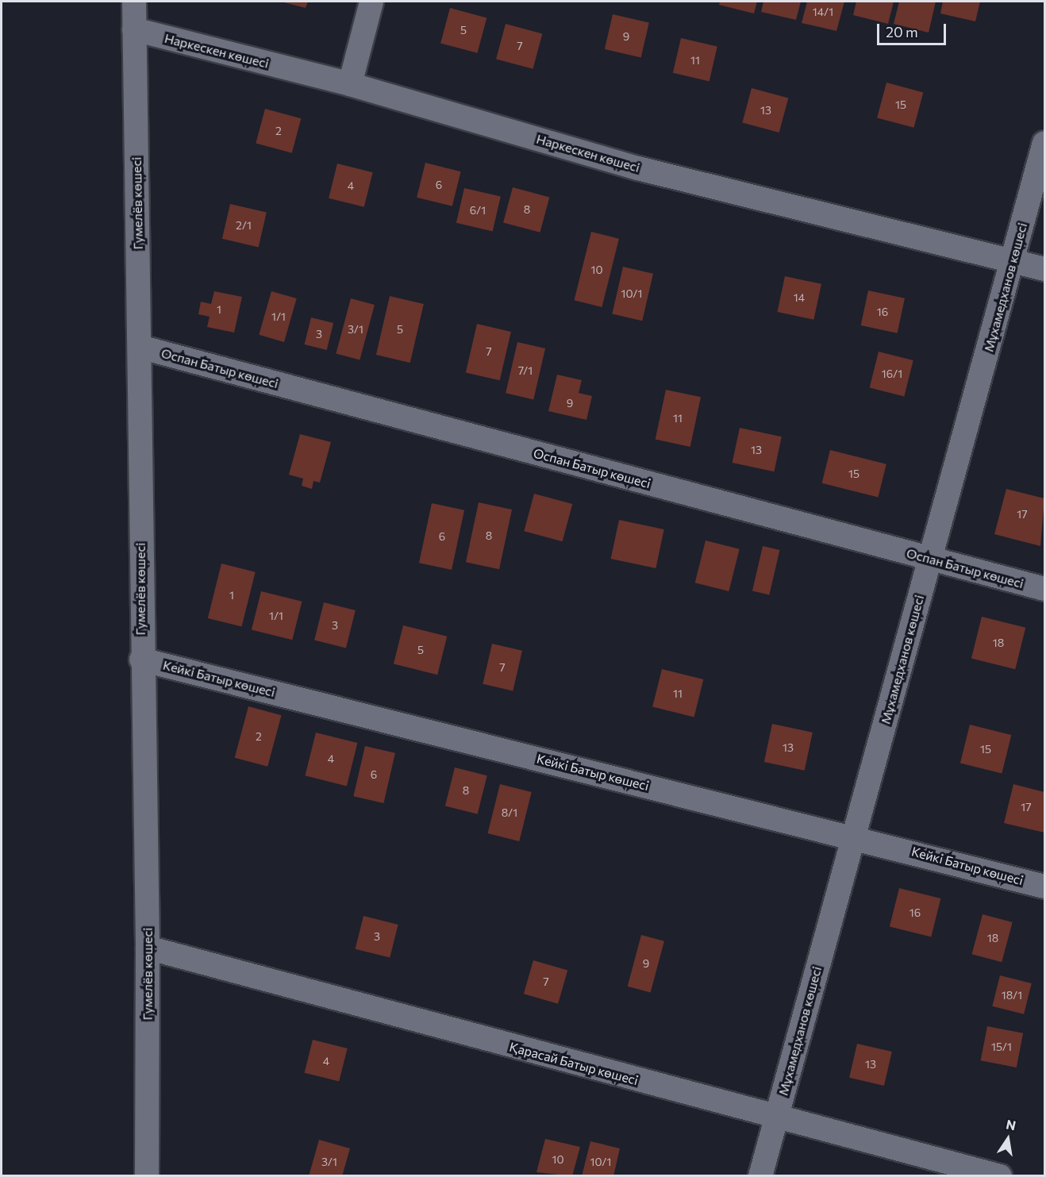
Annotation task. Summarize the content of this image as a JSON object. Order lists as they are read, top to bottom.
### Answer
{
  "streets": {
    "street": [
      "Наркескен көшесі",
      "Гумелёв көшесі",
      "Мұхамедханов көшесі",
      "Оспан Батыр көшесі",
      "Кейкі Батыр көшесі",
      "Қарасай Батыр көшесі"
    ]
  },
  "crossings": [
    ["Наркескен көшесі", "Гумелёв көшесі"],
    ["Наркескен көшесі", "Мұхамедханов көшесі"],
    ["Гумелёв көшесі", "Оспан Батыр көшесі"],
    ["Гумелёв көшесі", "Кейкі Батыр көшесі"],
    ["Гумелёв көшесі", "Қарасай Батыр көшесі"],
    ["Мұхамедханов көшесі", "Оспан Батыр көшесі"],
    ["Мұхамедханов көшесі", "Кейкі Батыр көшесі"],
    ["Мұхамедханов көшесі", "Қарасай Батыр көшесі"]
  ],
  "house_numbers": [
    "14/1",
    "5",
    "9",
    "7",
    "11",
    "15",
    "13",
    "2",
    "6",
    "4",
    "8",
    "6/1",
    "2/1",
    "10",
    "10/1",
    "14",
    "1",
    "16",
    "1/1",
    "3/1",
    "5",
    "3",
    "7",
    "7/1",
    "16/1",
    "9",
    "11",
    "13",
    "15",
    "17",
    "8",
    "6",
    "1",
    "1/1",
    "3",
    "18",
    "5",
    "7",
    "11",
    "2",
    "13",
    "15",
    "4",
    "6",
    "8",
    "17",
    "8/1",
    "16",
    "3",
    "18",
    "9",
    "7",
    "18/1",
    "15/1",
    "4",
    "13",
    "10",
    "3/1",
    "10/1"
  ],
  "scale_bar": "20 m",
  "north": "top"
}
